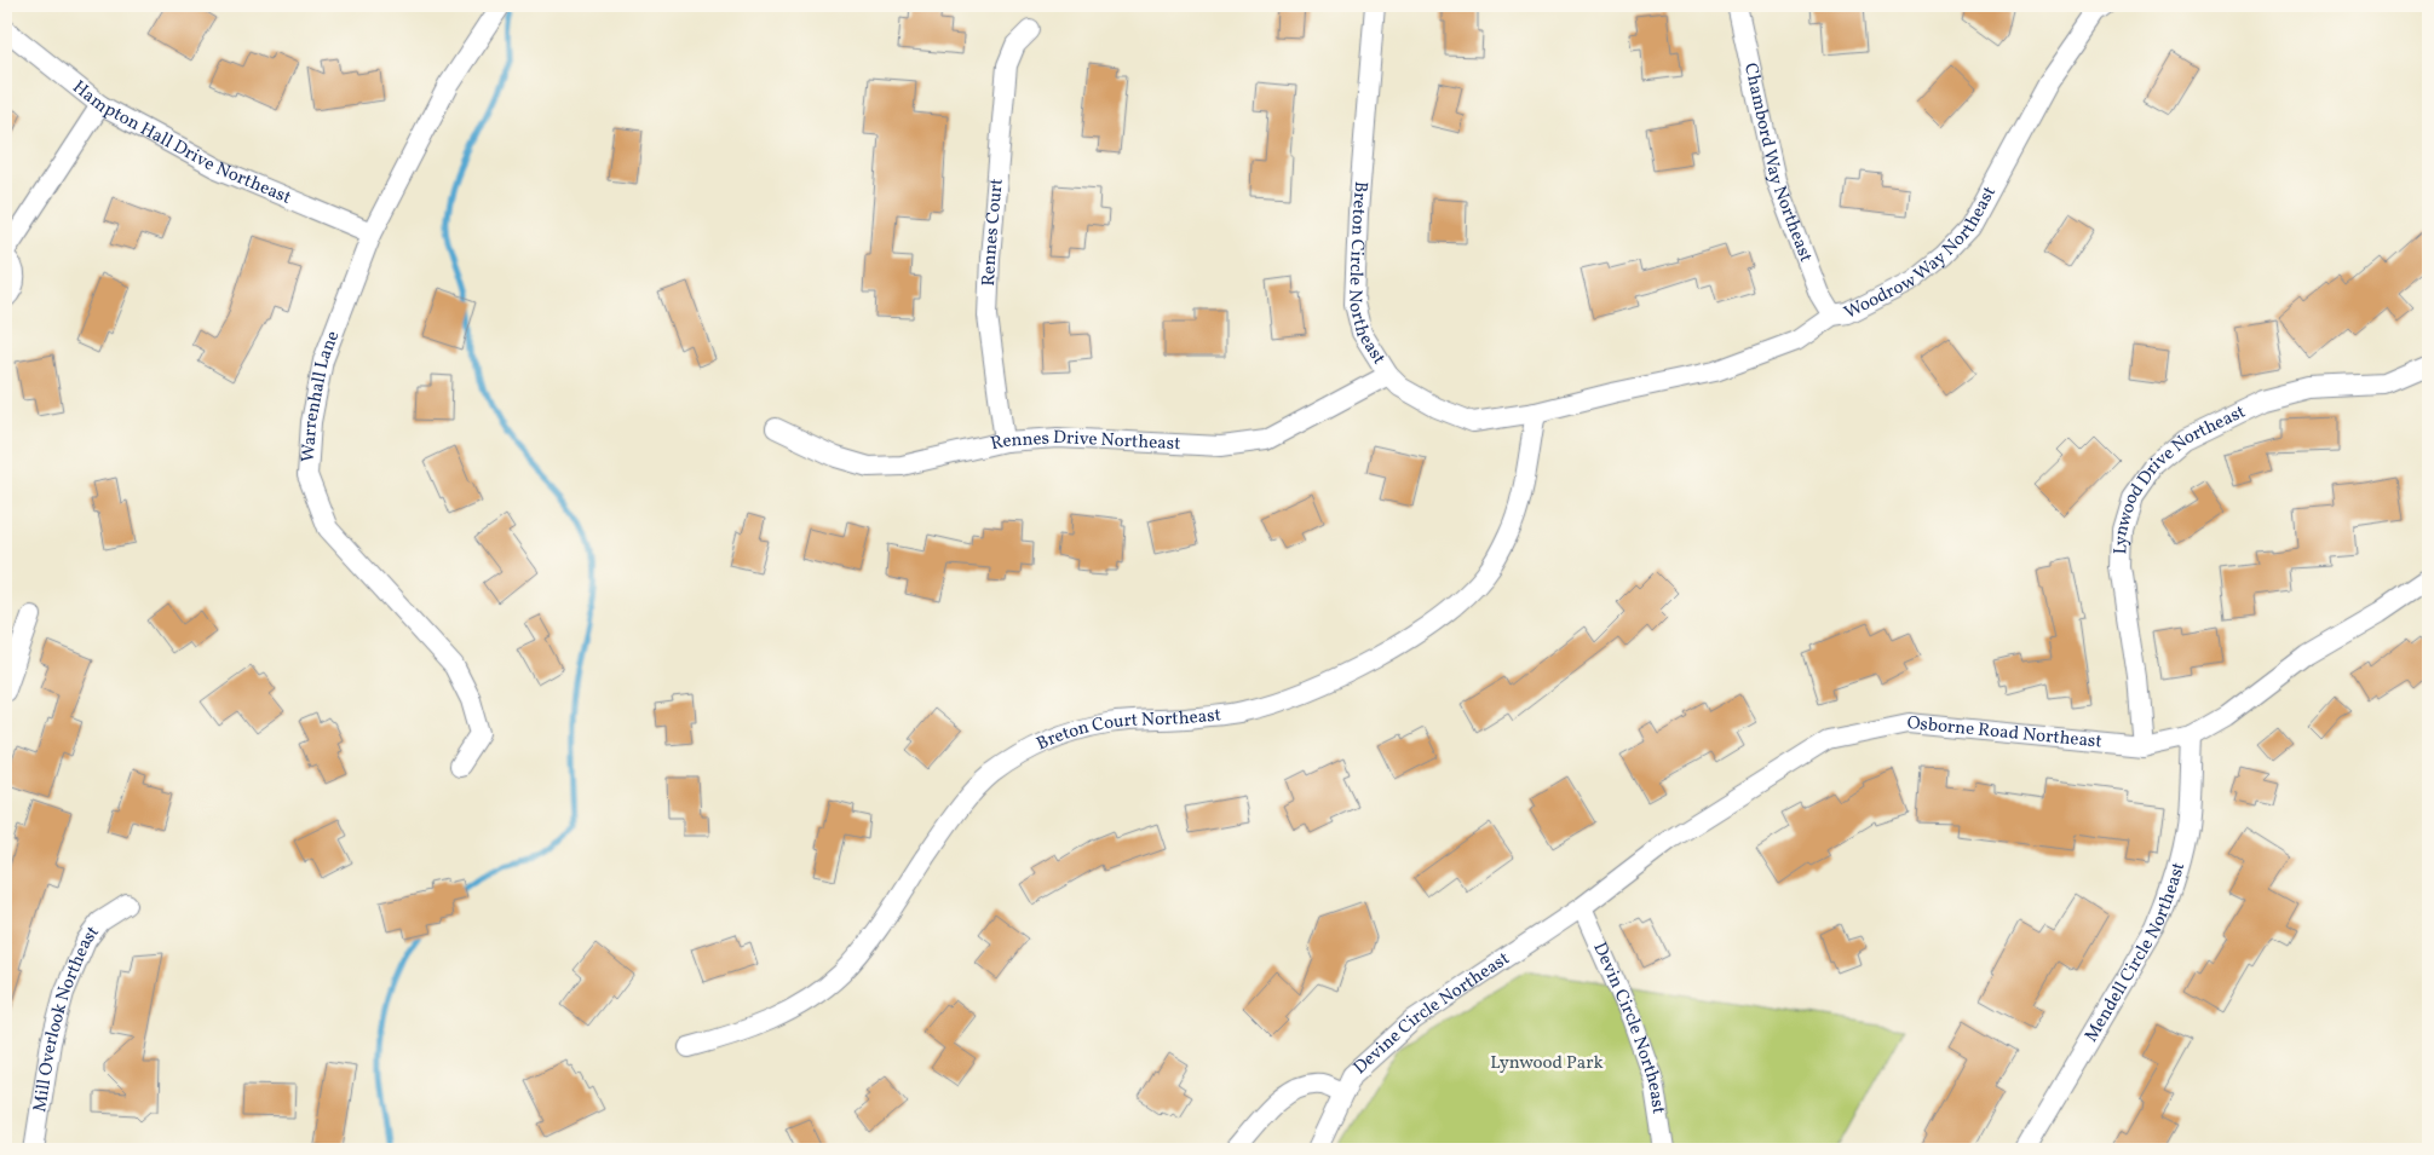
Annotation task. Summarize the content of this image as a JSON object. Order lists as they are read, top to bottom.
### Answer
{
  "streets": {
    "street": [
      "Hampton Hall Drive Northeast",
      "Chambord Way Northeast",
      "Rennes Court",
      "Woodrow Way Northeast",
      "Breton Circle Northeast",
      "Warrenhall Lane",
      "Rennes Drive Northeast",
      "Lynwood Drive Northeast",
      "Breton Court Northeast",
      "Osborne Road Northeast",
      "Mendell Circle Northeast",
      "Devine Circle Northeast",
      "Mill Overlook Northeast",
      "Devin Circle Northeast"
    ]
  },
  "crossings": [
    ["Hampton Hall Drive Northeast", "Warrenhall Lane"],
    ["Chambord Way Northeast", "Woodrow Way Northeast"],
    ["Rennes Court", "Rennes Drive Northeast"],
    ["Woodrow Way Northeast", "Breton Circle Northeast"],
    ["Woodrow Way Northeast", "Breton Court Northeast"],
    ["Breton Circle Northeast", "Rennes Drive Northeast"],
    ["Breton Circle Northeast", "Breton Court Northeast"],
    ["Lynwood Drive Northeast", "Osborne Road Northeast"],
    ["Osborne Road Northeast", "Mendell Circle Northeast"],
    ["Osborne Road Northeast", "Devine Circle Northeast"],
    ["Osborne Road Northeast", "Devin Circle Northeast"],
    ["Devine Circle Northeast", "Devin Circle Northeast"]
  ],
  "parks": ["Lynwood Park"]
}
